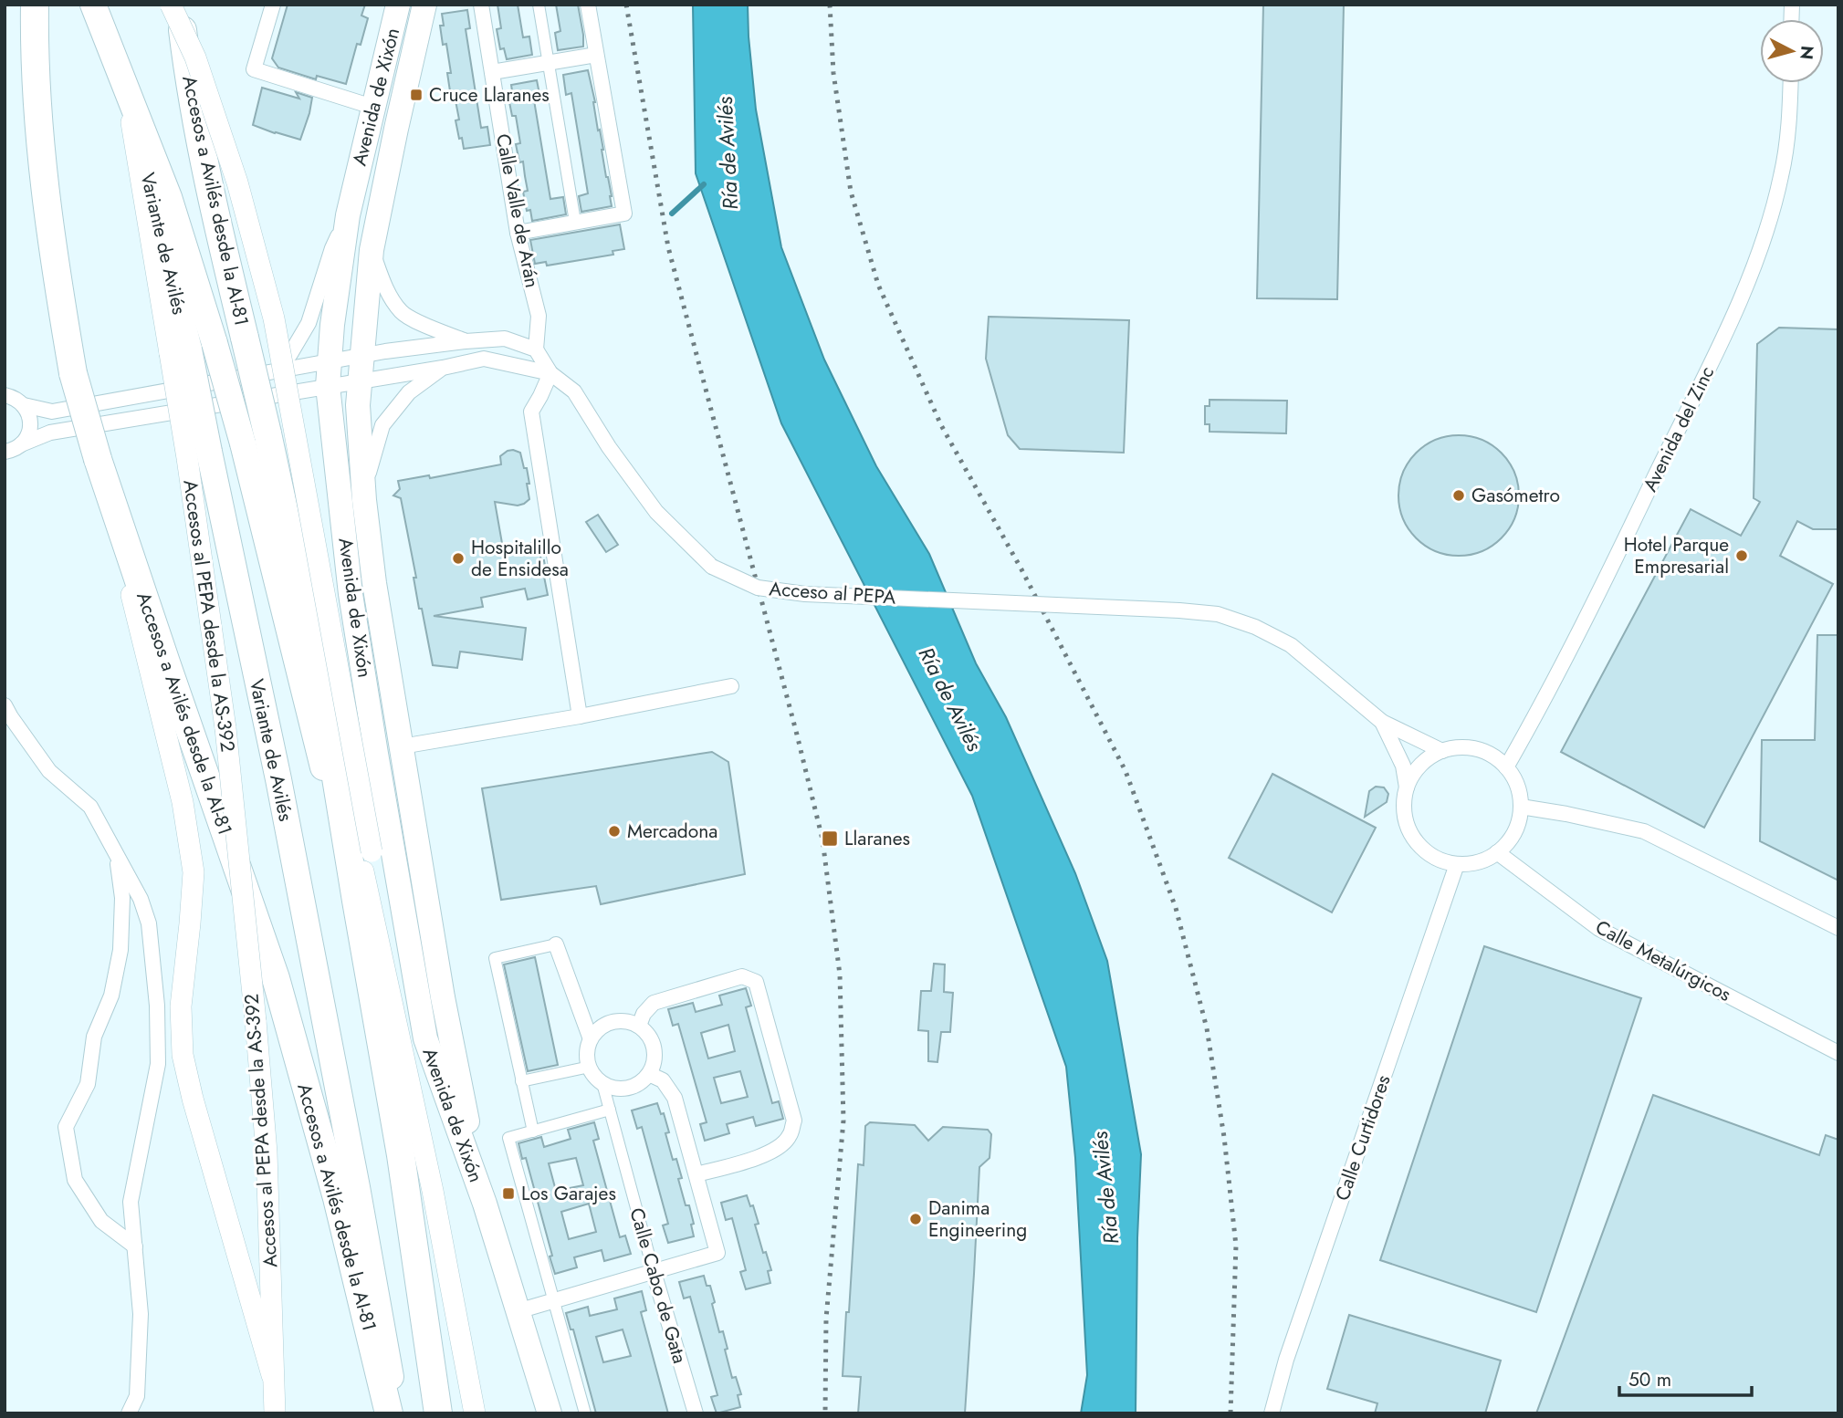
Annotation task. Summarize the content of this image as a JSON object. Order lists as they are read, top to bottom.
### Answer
{
  "streets": {
    "highway": ["Accesos a Avilés desde la AI-81", "Variante de Avilés"],
    "main road": ["Avenida de Xixón", "Accesos al PEPA desde la AS-392"],
    "street": [
      "Calle Valle de Arán",
      "Avenida del Zinc",
      "Acceso al PEPA",
      "Calle Metalúrgicos",
      "Calle Curtidores",
      "Calle Cabo de Gata"
    ]
  },
  "crossings": [
    ["Accesos a Avilés desde la AI-81", "Variante de Avilés"],
    ["Accesos a Avilés desde la AI-81", "Accesos al PEPA desde la AS-392"],
    ["Calle Valle de Arán", "Acceso al PEPA"],
    ["Variante de Avilés", "Accesos al PEPA desde la AS-392"],
    ["Avenida del Zinc", "Calle Metalúrgicos"],
    ["Avenida del Zinc", "Calle Curtidores"],
    ["Calle Metalúrgicos", "Calle Curtidores"]
  ],
  "water": ["Ría de Avilés"],
  "places": {
    "transit": ["Cruce Llaranes", "Llaranes", "Los Garajes"],
    "other": [
      "Gasómetro",
      "Hotel Parque Empresarial",
      "Hospitalillo de Ensidesa",
      "Mercadona",
      "Danima Engineering"
    ]
  },
  "scale_bar": "50 m",
  "north": "right"
}
